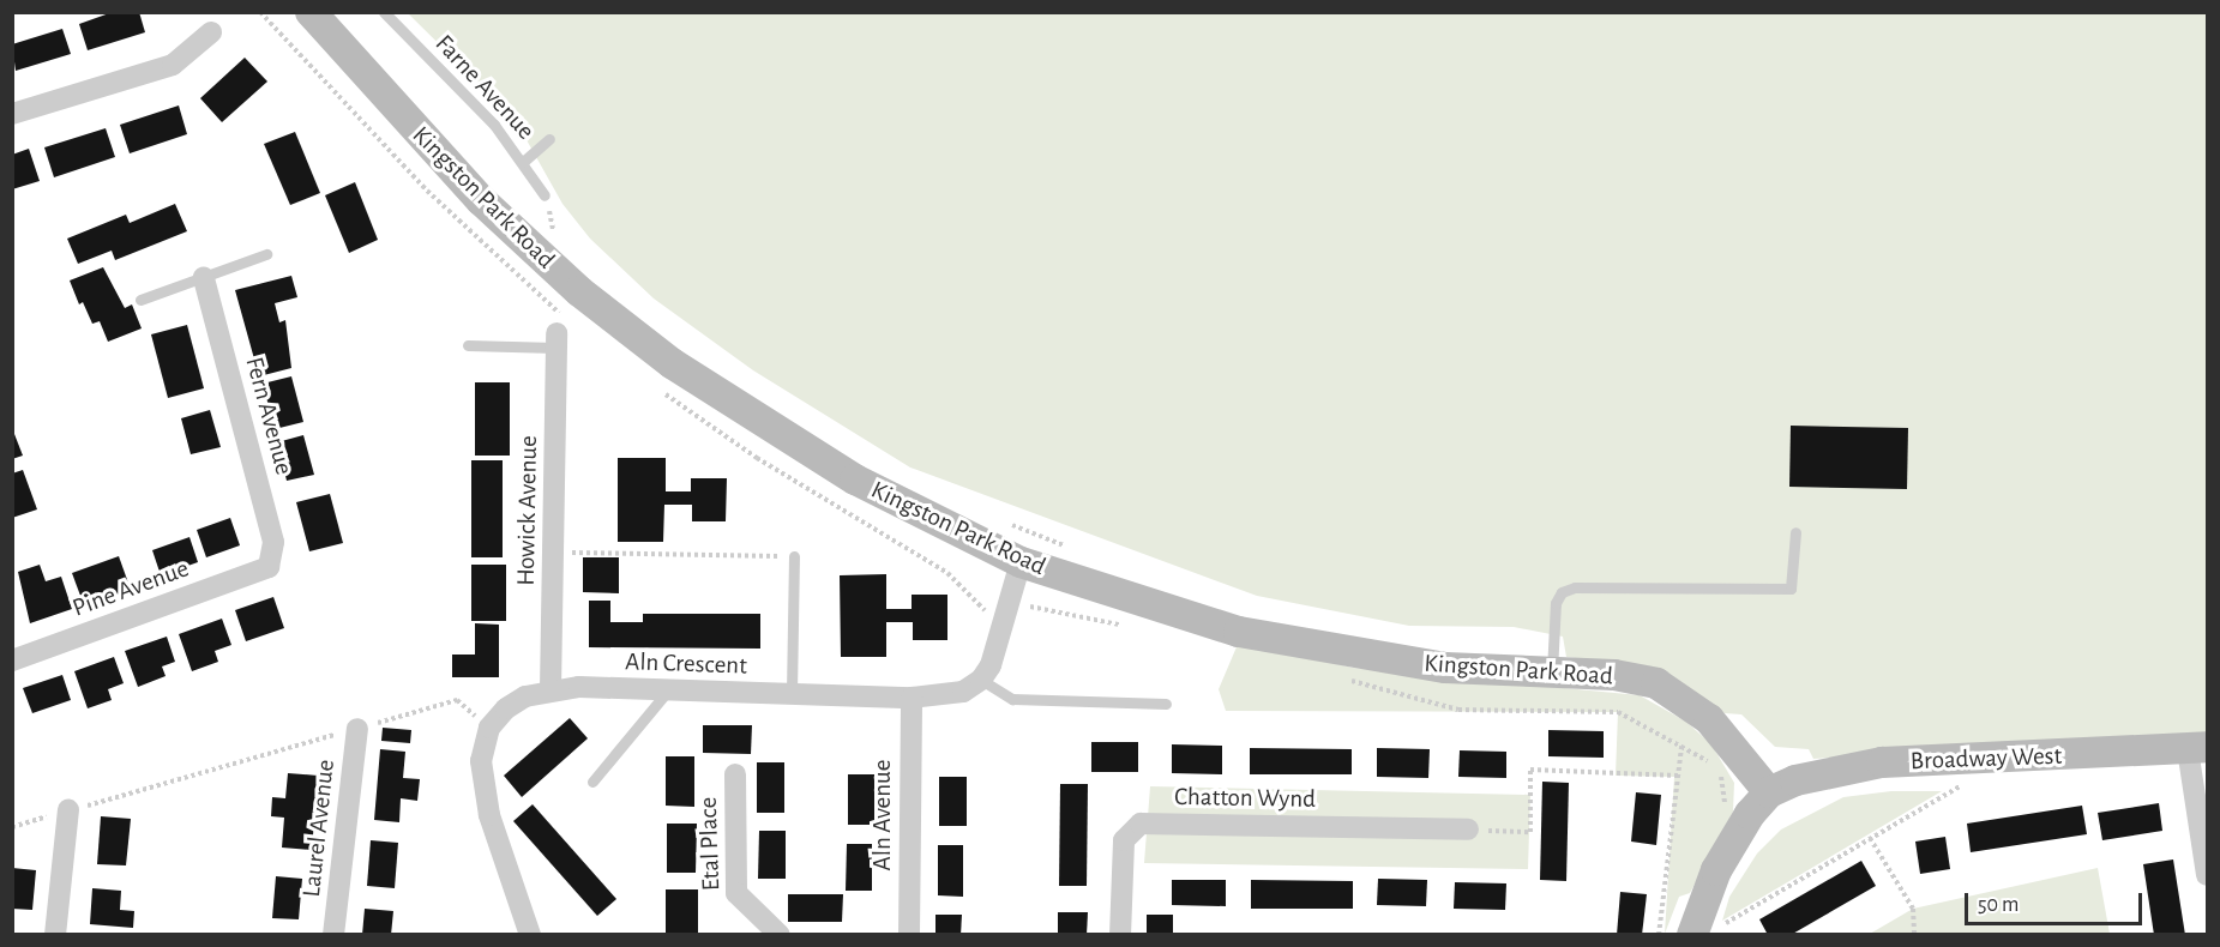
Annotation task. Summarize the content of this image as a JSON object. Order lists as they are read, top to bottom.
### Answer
{
  "streets": {
    "street": [
      "Kingston Park Road",
      "Fern Avenue",
      "Howick Avenue",
      "Pine Avenue",
      "Aln Crescent",
      "Broadway West",
      "Chatton Wynd",
      "Aln Avenue",
      "Laurel Avenue",
      "Etal Place"
    ],
    "lane": ["Farne Avenue"]
  },
  "crossings": [
    ["Kingston Park Road", "Broadway West"],
    ["Fern Avenue", "Pine Avenue"],
    ["Howick Avenue", "Aln Crescent"],
    ["Aln Crescent", "Aln Avenue"]
  ],
  "scale_bar": "50 m"
}
